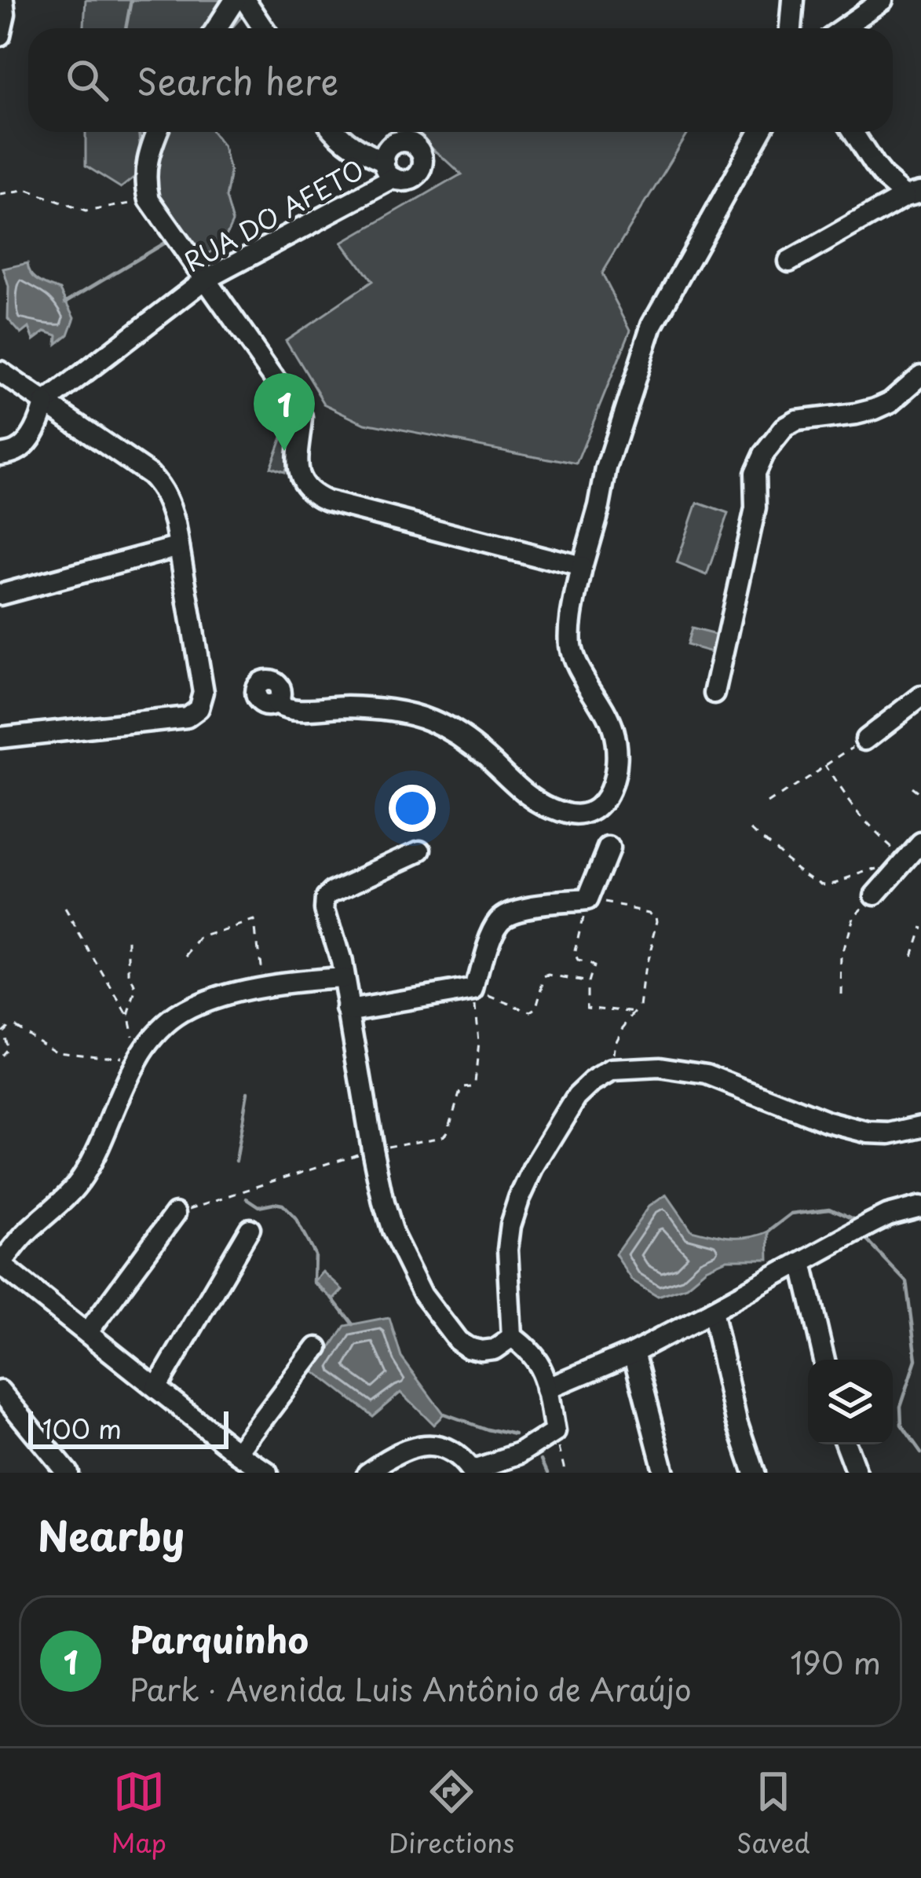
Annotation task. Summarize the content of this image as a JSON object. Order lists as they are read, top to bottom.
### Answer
{
  "streets": {
    "street": ["RUA DO AFETO"]
  },
  "scale_bar": "100 m",
  "page": {
    "search": "Search here",
    "pins": "1",
    "scale": "100 m",
    "heading": "Nearby",
    "list": [
      {
        "mark": "1",
        "name": "Parquinho",
        "note": "Park · Avenida Luis Antônio de Araújo",
        "value": "190 m"
      }
    ],
    "nav": ["Map", "Directions", "Saved"]
  }
}
